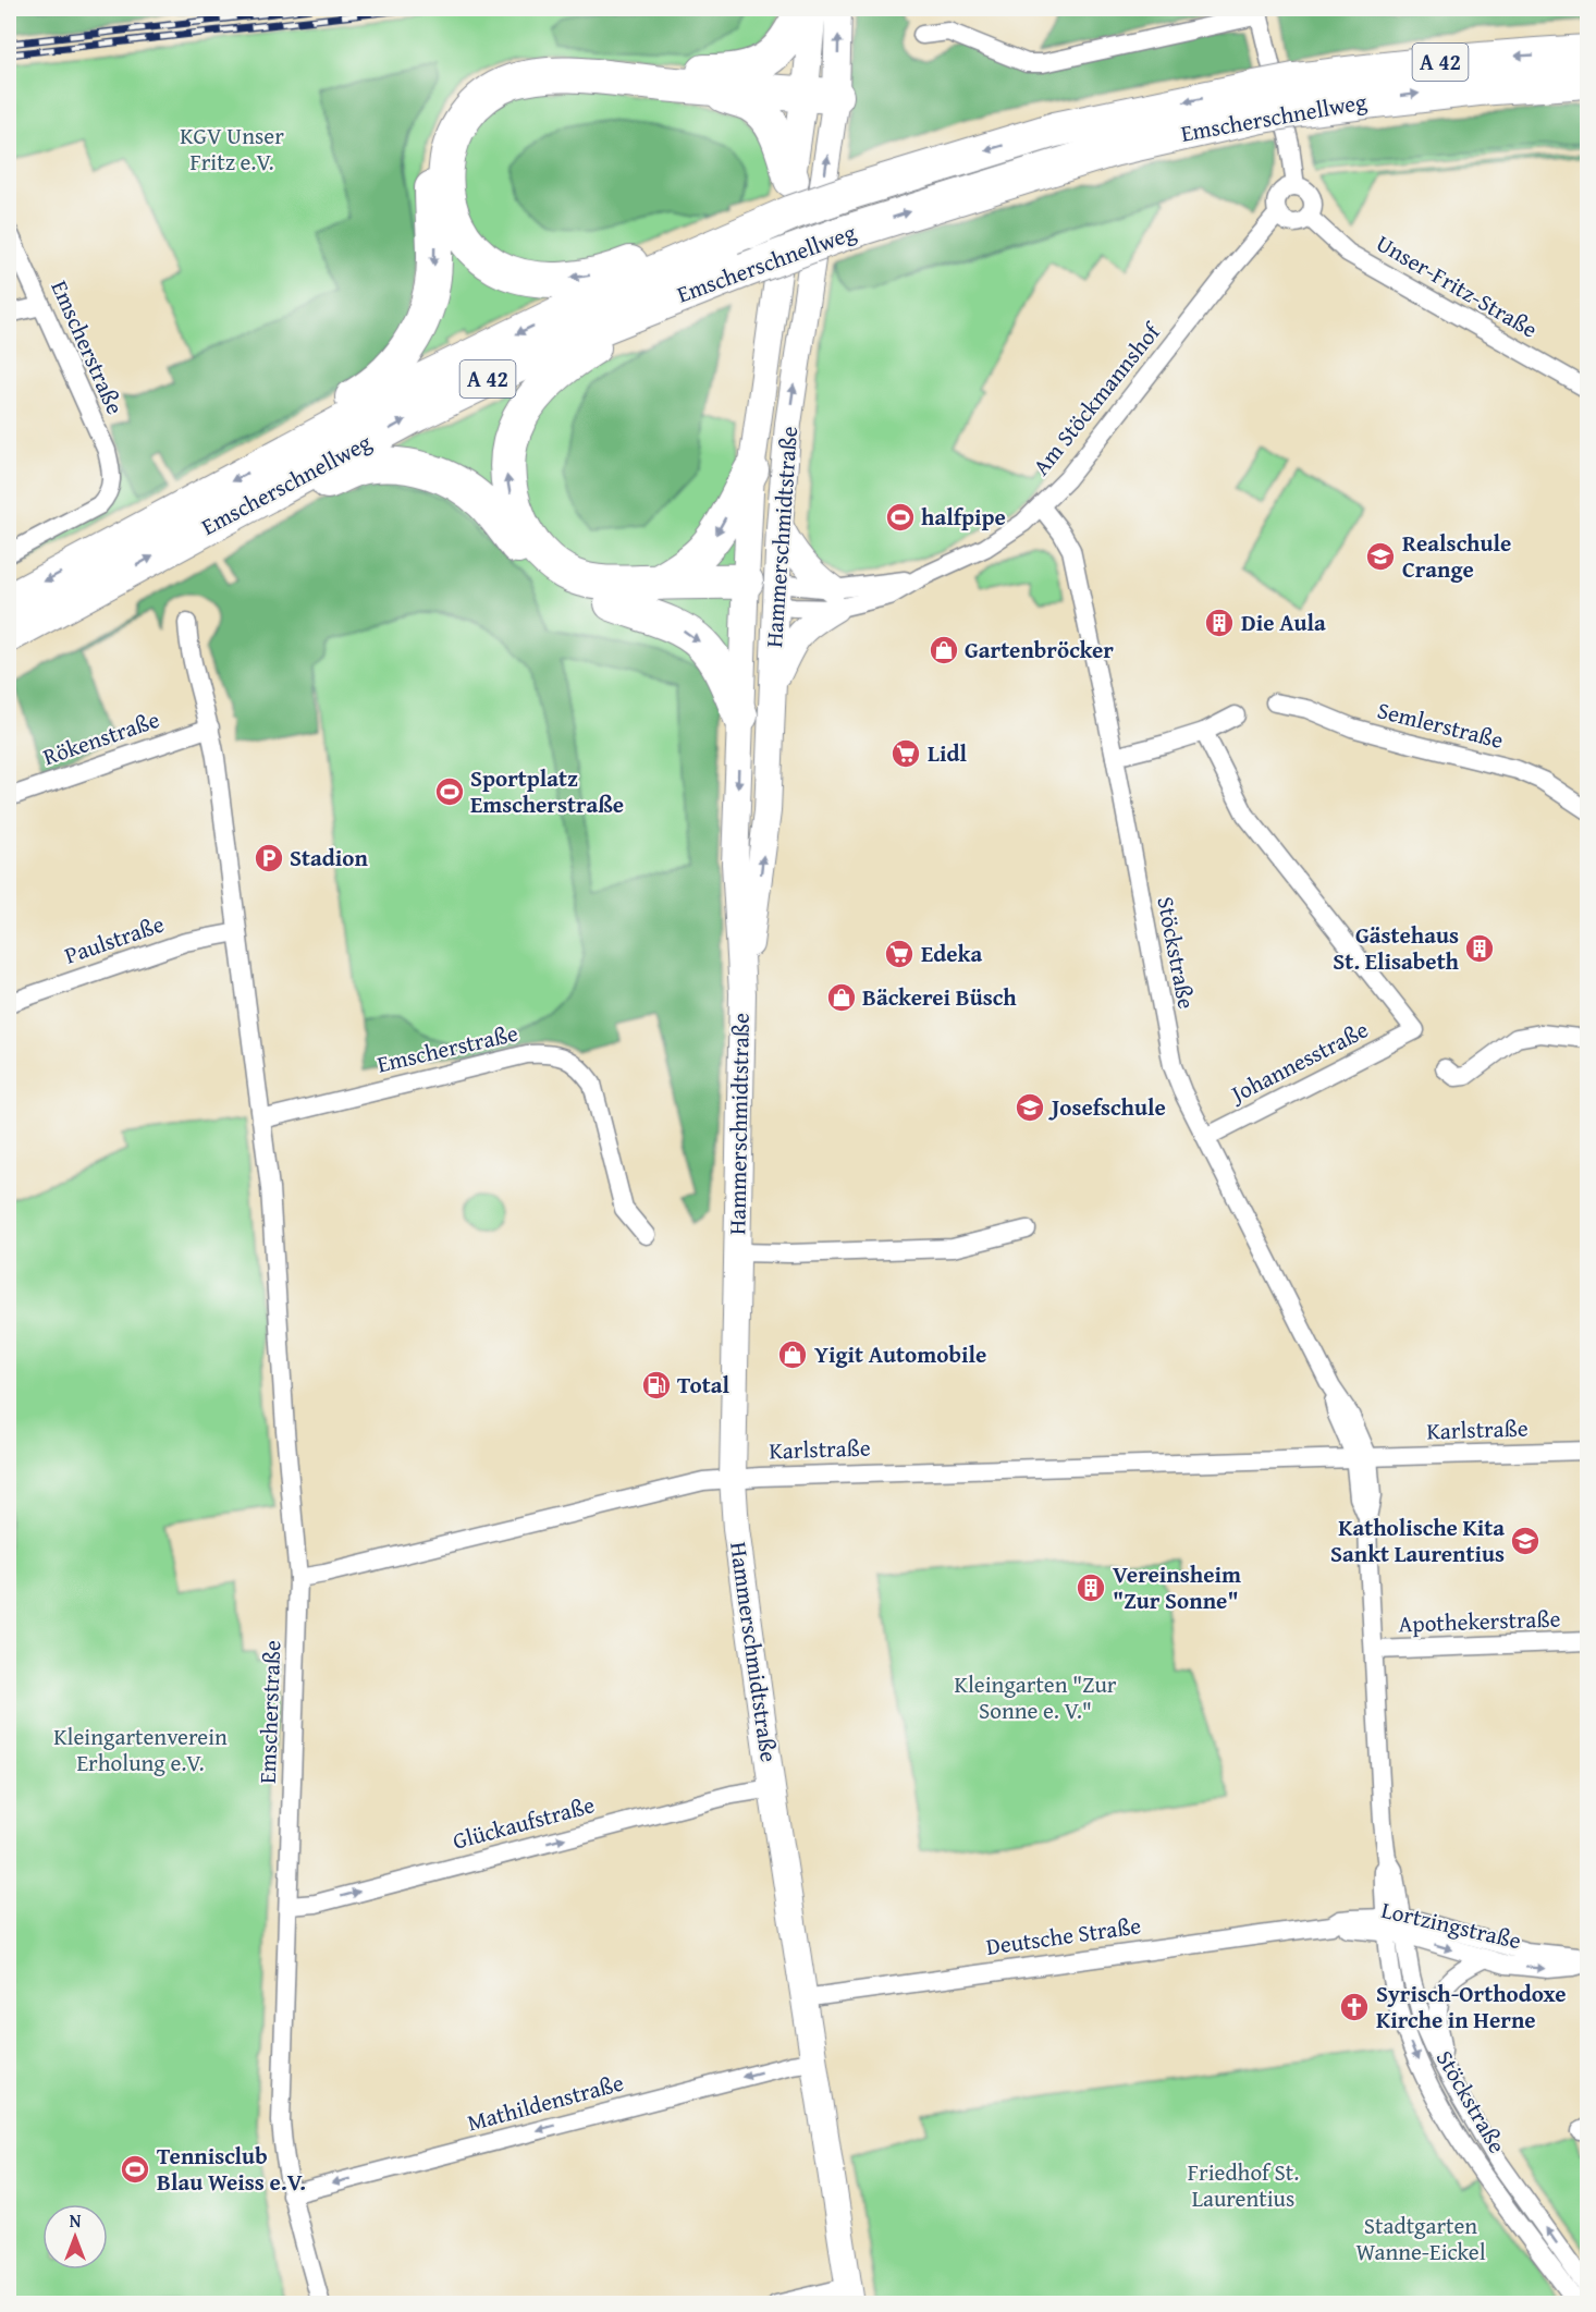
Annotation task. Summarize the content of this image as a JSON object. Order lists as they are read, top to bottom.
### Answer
{
  "streets": {
    "highway": ["A 42", "Emscherschnellweg"],
    "main road": ["Hammerschmidtstraße"],
    "street": [
      "Unser-Fritz-Straße",
      "Emscherstraße",
      "Am Stöckmannshof",
      "Semlerstraße",
      "Rökenstraße",
      "Paulstraße",
      "Stöckstraße",
      "Johannesstraße",
      "Karlstraße",
      "Apothekerstraße",
      "Glückaufstraße",
      "Lortzingstraße",
      "Deutsche Straße",
      "Mathildenstraße"
    ]
  },
  "crossings": [
    ["Unser-Fritz-Straße", "Am Stöckmannshof"],
    ["Emscherstraße", "Rökenstraße"],
    ["Emscherstraße", "Paulstraße"],
    ["Emscherstraße", "Karlstraße"],
    ["Emscherstraße", "Glückaufstraße"],
    ["Emscherstraße", "Mathildenstraße"],
    ["Am Stöckmannshof", "Hammerschmidtstraße"],
    ["Am Stöckmannshof", "Stöckstraße"],
    ["Hammerschmidtstraße", "Karlstraße"],
    ["Hammerschmidtstraße", "Glückaufstraße"],
    ["Hammerschmidtstraße", "Deutsche Straße"],
    ["Hammerschmidtstraße", "Mathildenstraße"],
    ["Stöckstraße", "Johannesstraße"],
    ["Stöckstraße", "Karlstraße"],
    ["Stöckstraße", "Apothekerstraße"],
    ["Stöckstraße", "Lortzingstraße"],
    ["Lortzingstraße", "Deutsche Straße"]
  ],
  "one_way": ["Glückaufstraße", "Mathildenstraße"],
  "parks": [
    "KGV Unser Fritz e.V.",
    "Kleingarten \"Zur Sonne e. V.\"",
    "Kleingartenverein Erholung e.V.",
    "Friedhof St. Laurentius",
    "Stadtgarten Wanne-Eickel"
  ],
  "places": {
    "sports": ["halfpipe", "Sportplatz Emscherstraße", "Tennisclub Blau Weiss e.V."],
    "school or university": ["Realschule Crange", "Josefschule", "Katholische Kita Sankt Laurentius"],
    "building": ["Die Aula", "Gästehaus St. Elisabeth", "Vereinsheim \"Zur Sonne\""],
    "shop": ["Gartenbröcker", "Bäckerei Büsch", "Yigit Automobile"],
    "supermarket": ["Lidl", "Edeka"],
    "parking": ["Stadion"],
    "fuel station": ["Total"],
    "church": ["Syrisch-Orthodoxe Kirche in Herne"]
  },
  "north": "top"
}
